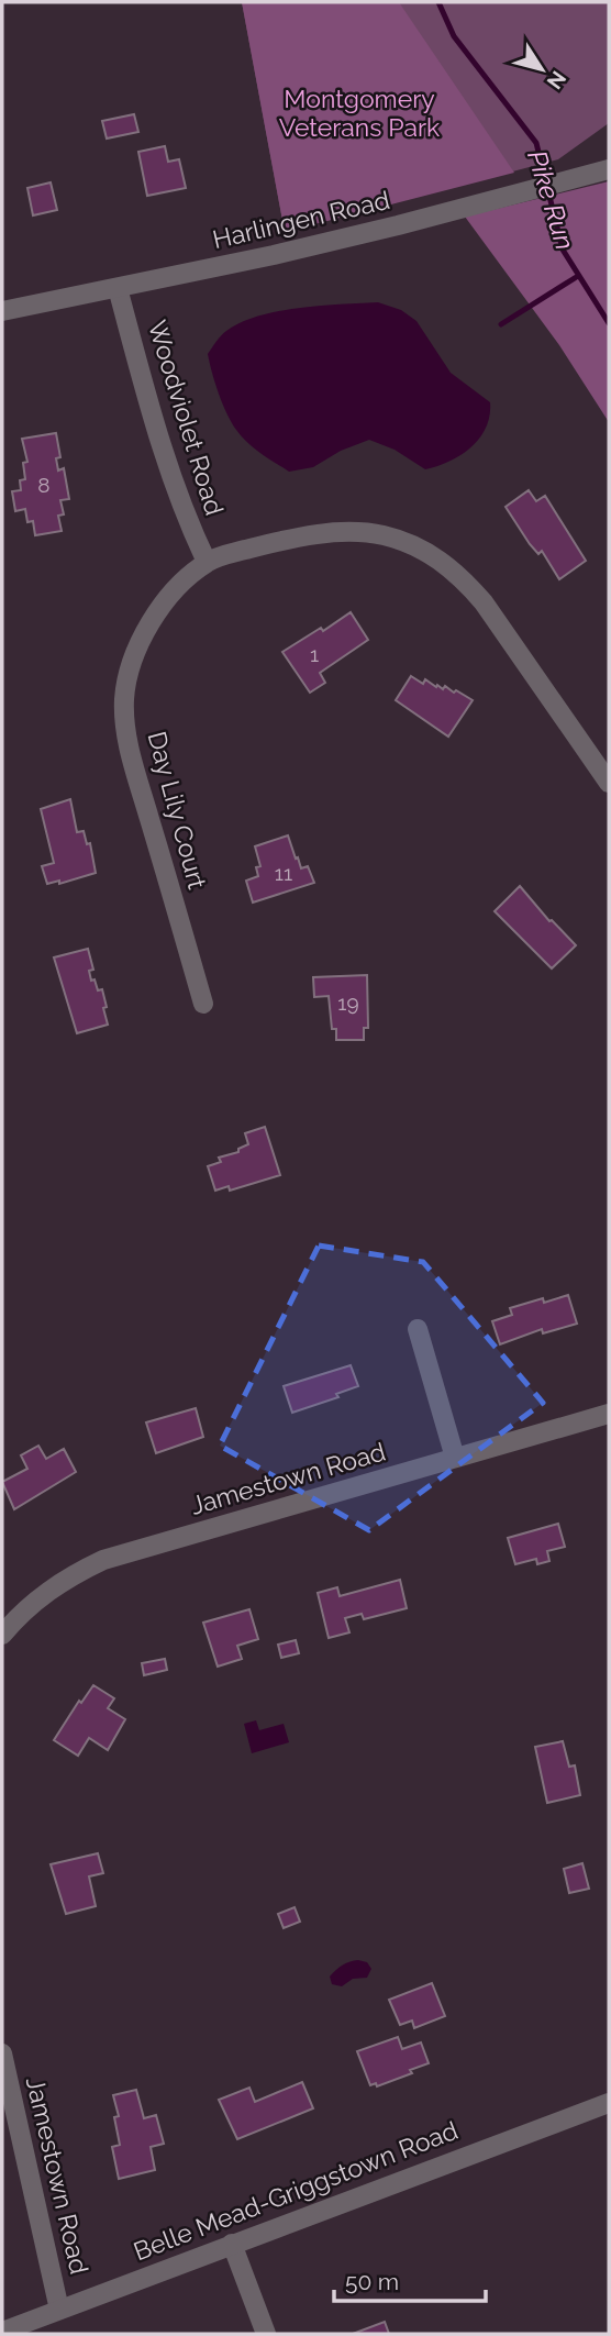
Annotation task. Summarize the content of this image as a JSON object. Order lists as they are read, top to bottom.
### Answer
{
  "streets": {
    "street": [
      "Harlingen Road",
      "Woodviolet Road",
      "Day Lily Court",
      "Jamestown Road",
      "Belle Mead-Griggstown Road"
    ]
  },
  "crossings": [
    ["Harlingen Road", "Woodviolet Road"],
    ["Woodviolet Road", "Day Lily Court"],
    ["Jamestown Road", "Belle Mead-Griggstown Road"]
  ],
  "water": ["Pike Run"],
  "parks": ["Montgomery Veterans Park"],
  "house_numbers": [
    "8",
    "1",
    "11",
    "19"
  ],
  "scale_bar": "50 m",
  "north": "bottom right"
}
